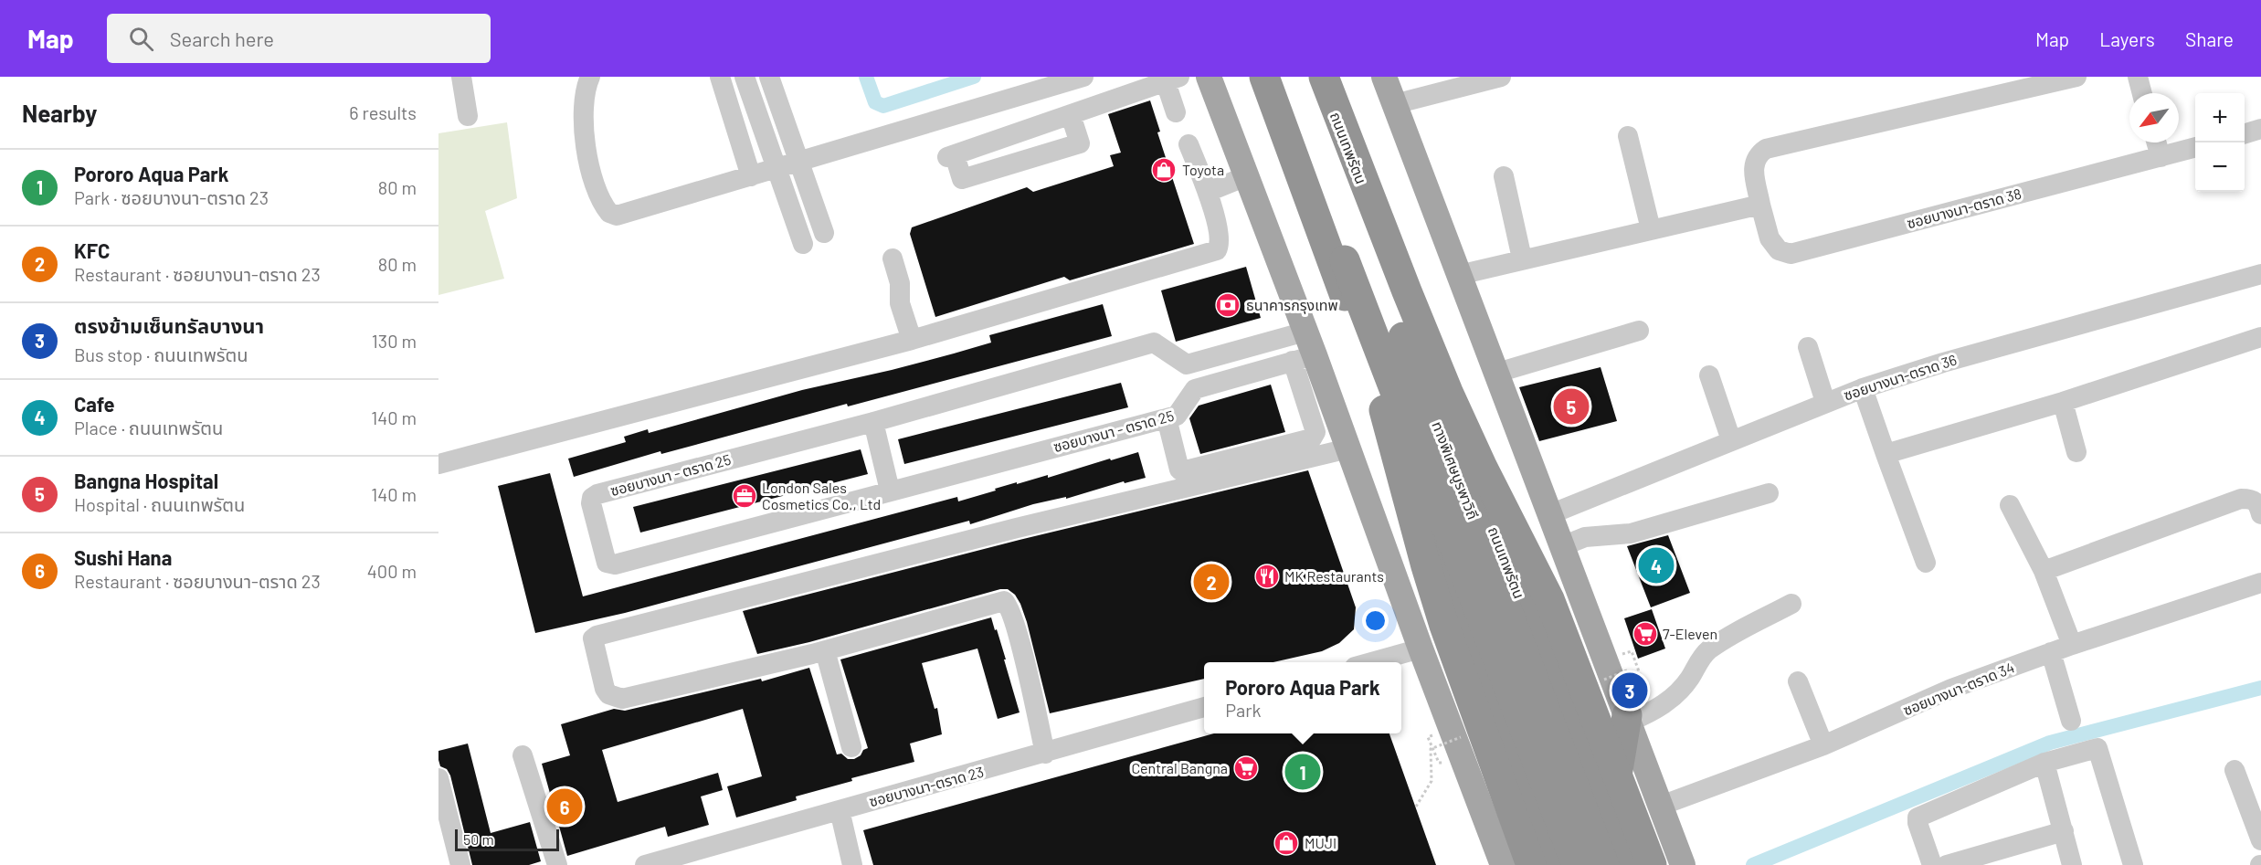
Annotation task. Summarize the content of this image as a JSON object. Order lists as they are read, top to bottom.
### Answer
{
  "streets": {
    "highway": ["ถนนเทพรัตน", "ทางพิเศษบูรพาวิถี"],
    "street": [
      "ซอยบางนา-ตราด 38",
      "ซอยบางนา-ตราด 36",
      "ซอยบางนา - ตราด 25",
      "ซอยบางนา-ตราด 34",
      "ซอยบางนา-ตราด 23"
    ]
  },
  "places": {
    "shop": ["Toyota", "MUJI"],
    "bank": ["ธนาคารกรุงเทพ"],
    "office": ["London Sales Cosmetics Co., Ltd"],
    "restaurant": ["MK Restaurants"],
    "supermarket": ["7-Eleven", "Central Bangna"]
  },
  "scale_bar": "50 m",
  "north": "bottom left",
  "page": {
    "header": "Map",
    "search": "Search here",
    "nav": ["Map", "Layers", "Share"],
    "heading": ["Nearby", "6 results"],
    "map_buttons": ["+", "−"],
    "list": [
      {
        "mark": "1",
        "name": "Pororo Aqua Park",
        "note": "Park · ซอยบางนา-ตราด 23",
        "value": "80 m"
      },
      {
        "mark": "2",
        "name": "KFC",
        "note": "Restaurant · ซอยบางนา-ตราด 23",
        "value": "80 m"
      },
      {
        "mark": "3",
        "name": "ตรงข้ามเซ็นทรัลบางนา",
        "note": "Bus stop · ถนนเทพรัตน",
        "value": "130 m"
      },
      {
        "mark": "4",
        "name": "Cafe",
        "note": "Place · ถนนเทพรัตน",
        "value": "140 m"
      },
      {
        "mark": "5",
        "name": "Bangna Hospital",
        "note": "Hospital · ถนนเทพรัตน",
        "value": "140 m"
      },
      {
        "mark": "6",
        "name": "Sushi Hana",
        "note": "Restaurant · ซอยบางนา-ตราด 23",
        "value": "400 m"
      }
    ],
    "pins": [
      "5",
      "4",
      "2",
      "3",
      "1",
      "6"
    ],
    "popup": ["Pororo Aqua Park", "Park"],
    "scale": "50 m"
  }
}
